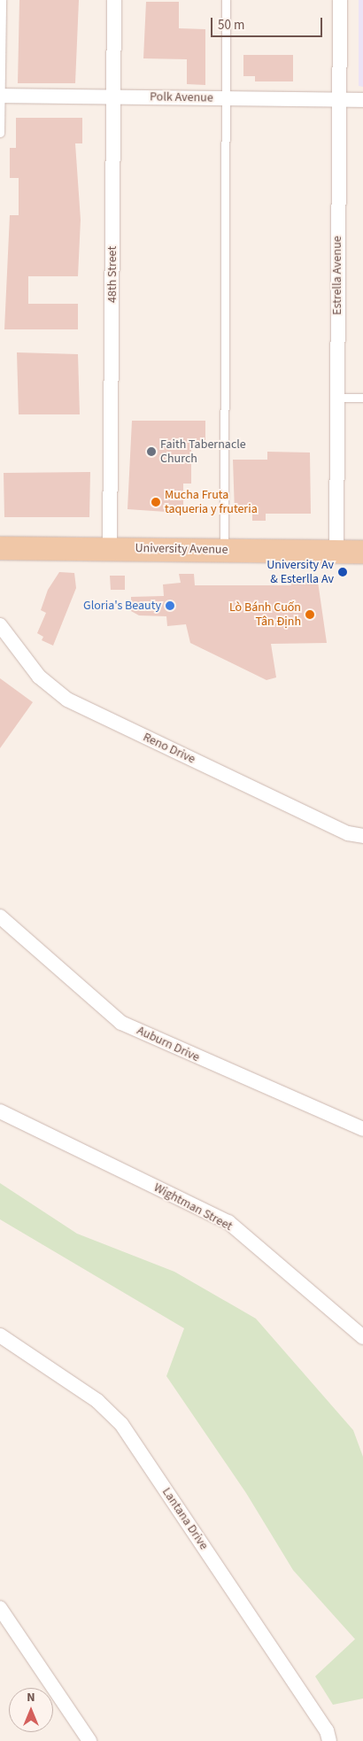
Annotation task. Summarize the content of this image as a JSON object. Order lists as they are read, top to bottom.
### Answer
{
  "streets": {
    "main road": ["University Avenue"],
    "street": [
      "Polk Avenue",
      "48th Street",
      "Estrella Avenue",
      "Reno Drive",
      "Auburn Drive",
      "Wightman Street",
      "Lantana Drive"
    ]
  },
  "crossings": [
    ["Polk Avenue", "48th Street"],
    ["Polk Avenue", "Estrella Avenue"],
    ["48th Street", "University Avenue"],
    ["Estrella Avenue", "University Avenue"]
  ],
  "places": [
    "Faith Tabernacle Church",
    "Mucha Fruta taqueria y fruteria",
    "University Av & Esterlla Av",
    "Gloria's Beauty",
    "Lò Bánh Cuốn Tân Định"
  ],
  "scale_bar": "50 m",
  "north": "top"
}
